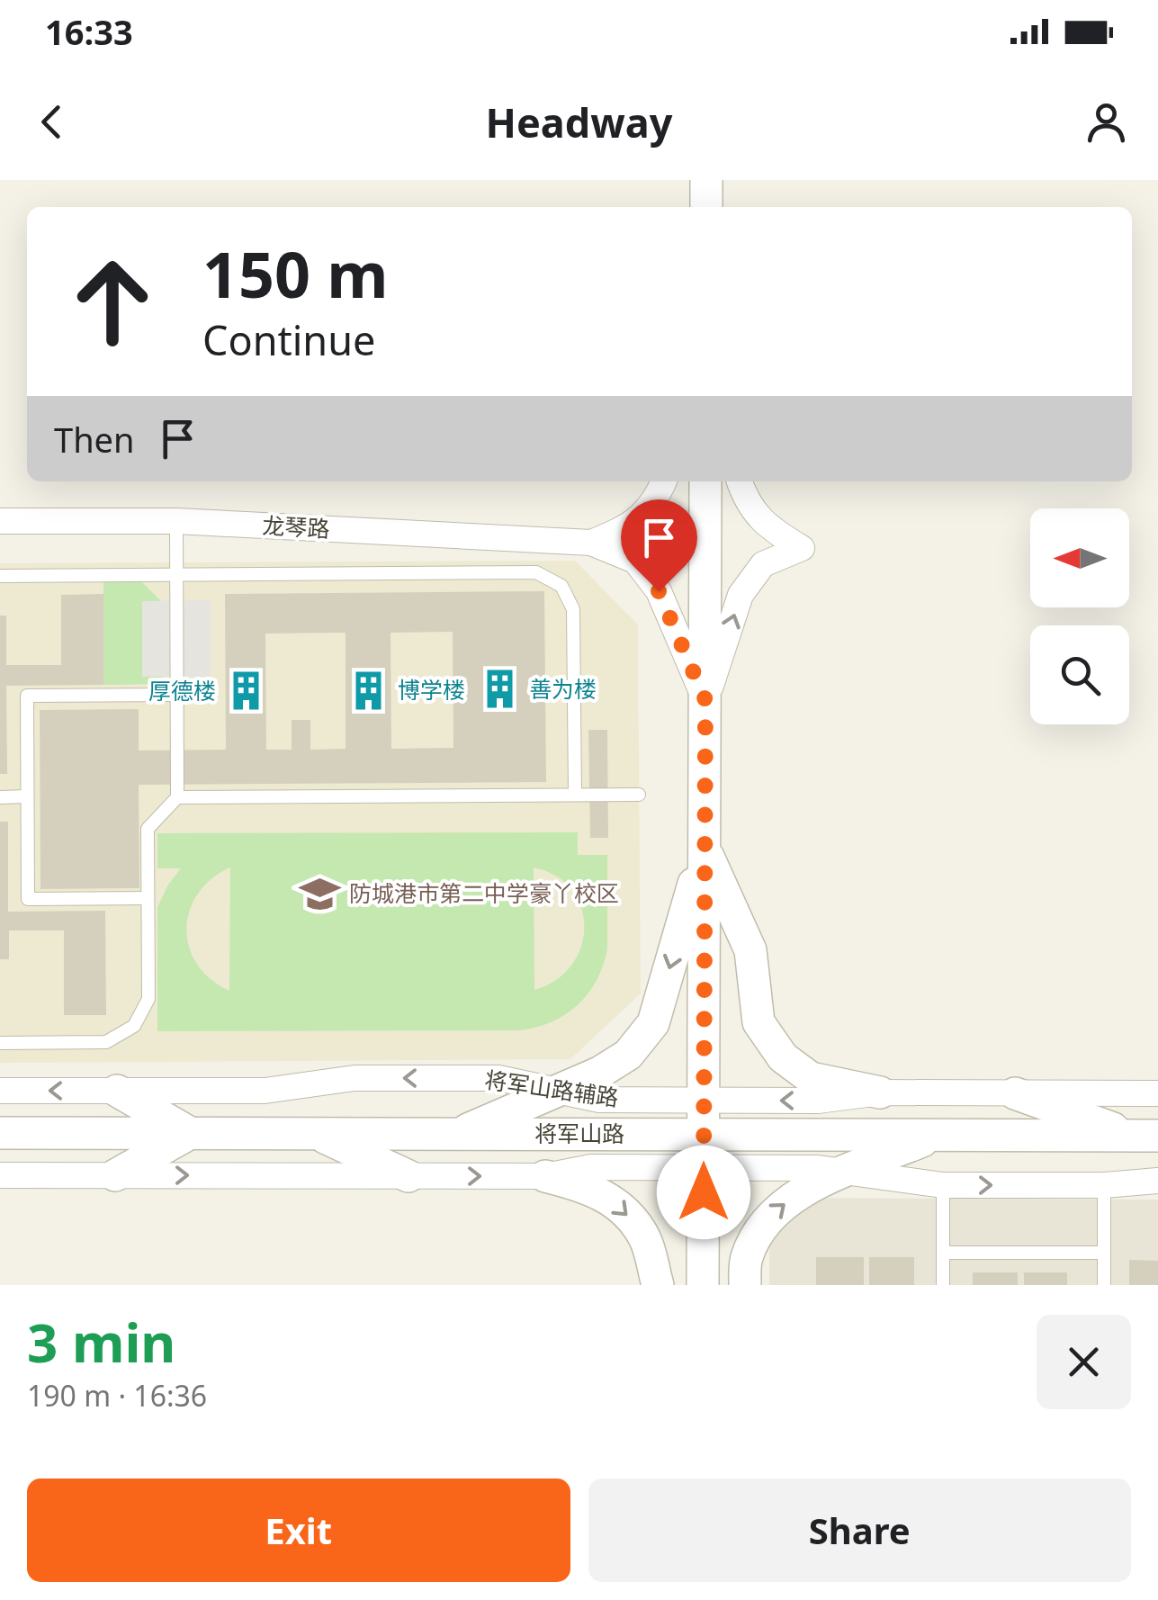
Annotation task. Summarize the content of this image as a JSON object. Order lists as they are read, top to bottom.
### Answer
{
  "streets": {
    "street": ["龙琴路", "将军山路辅路", "将军山路"]
  },
  "places": {
    "building": ["善为楼", "博学楼", "厚德楼"],
    "school or university": ["防城港市第二中学豪丫校区"]
  },
  "north": "left",
  "page": {
    "status": "16:33",
    "header": "Headway",
    "turn": ["150 m", "Continue"],
    "then": "Then",
    "heading": ["3 min", "190 m · 16:36"],
    "buttons": ["Exit", "Share"]
  }
}
